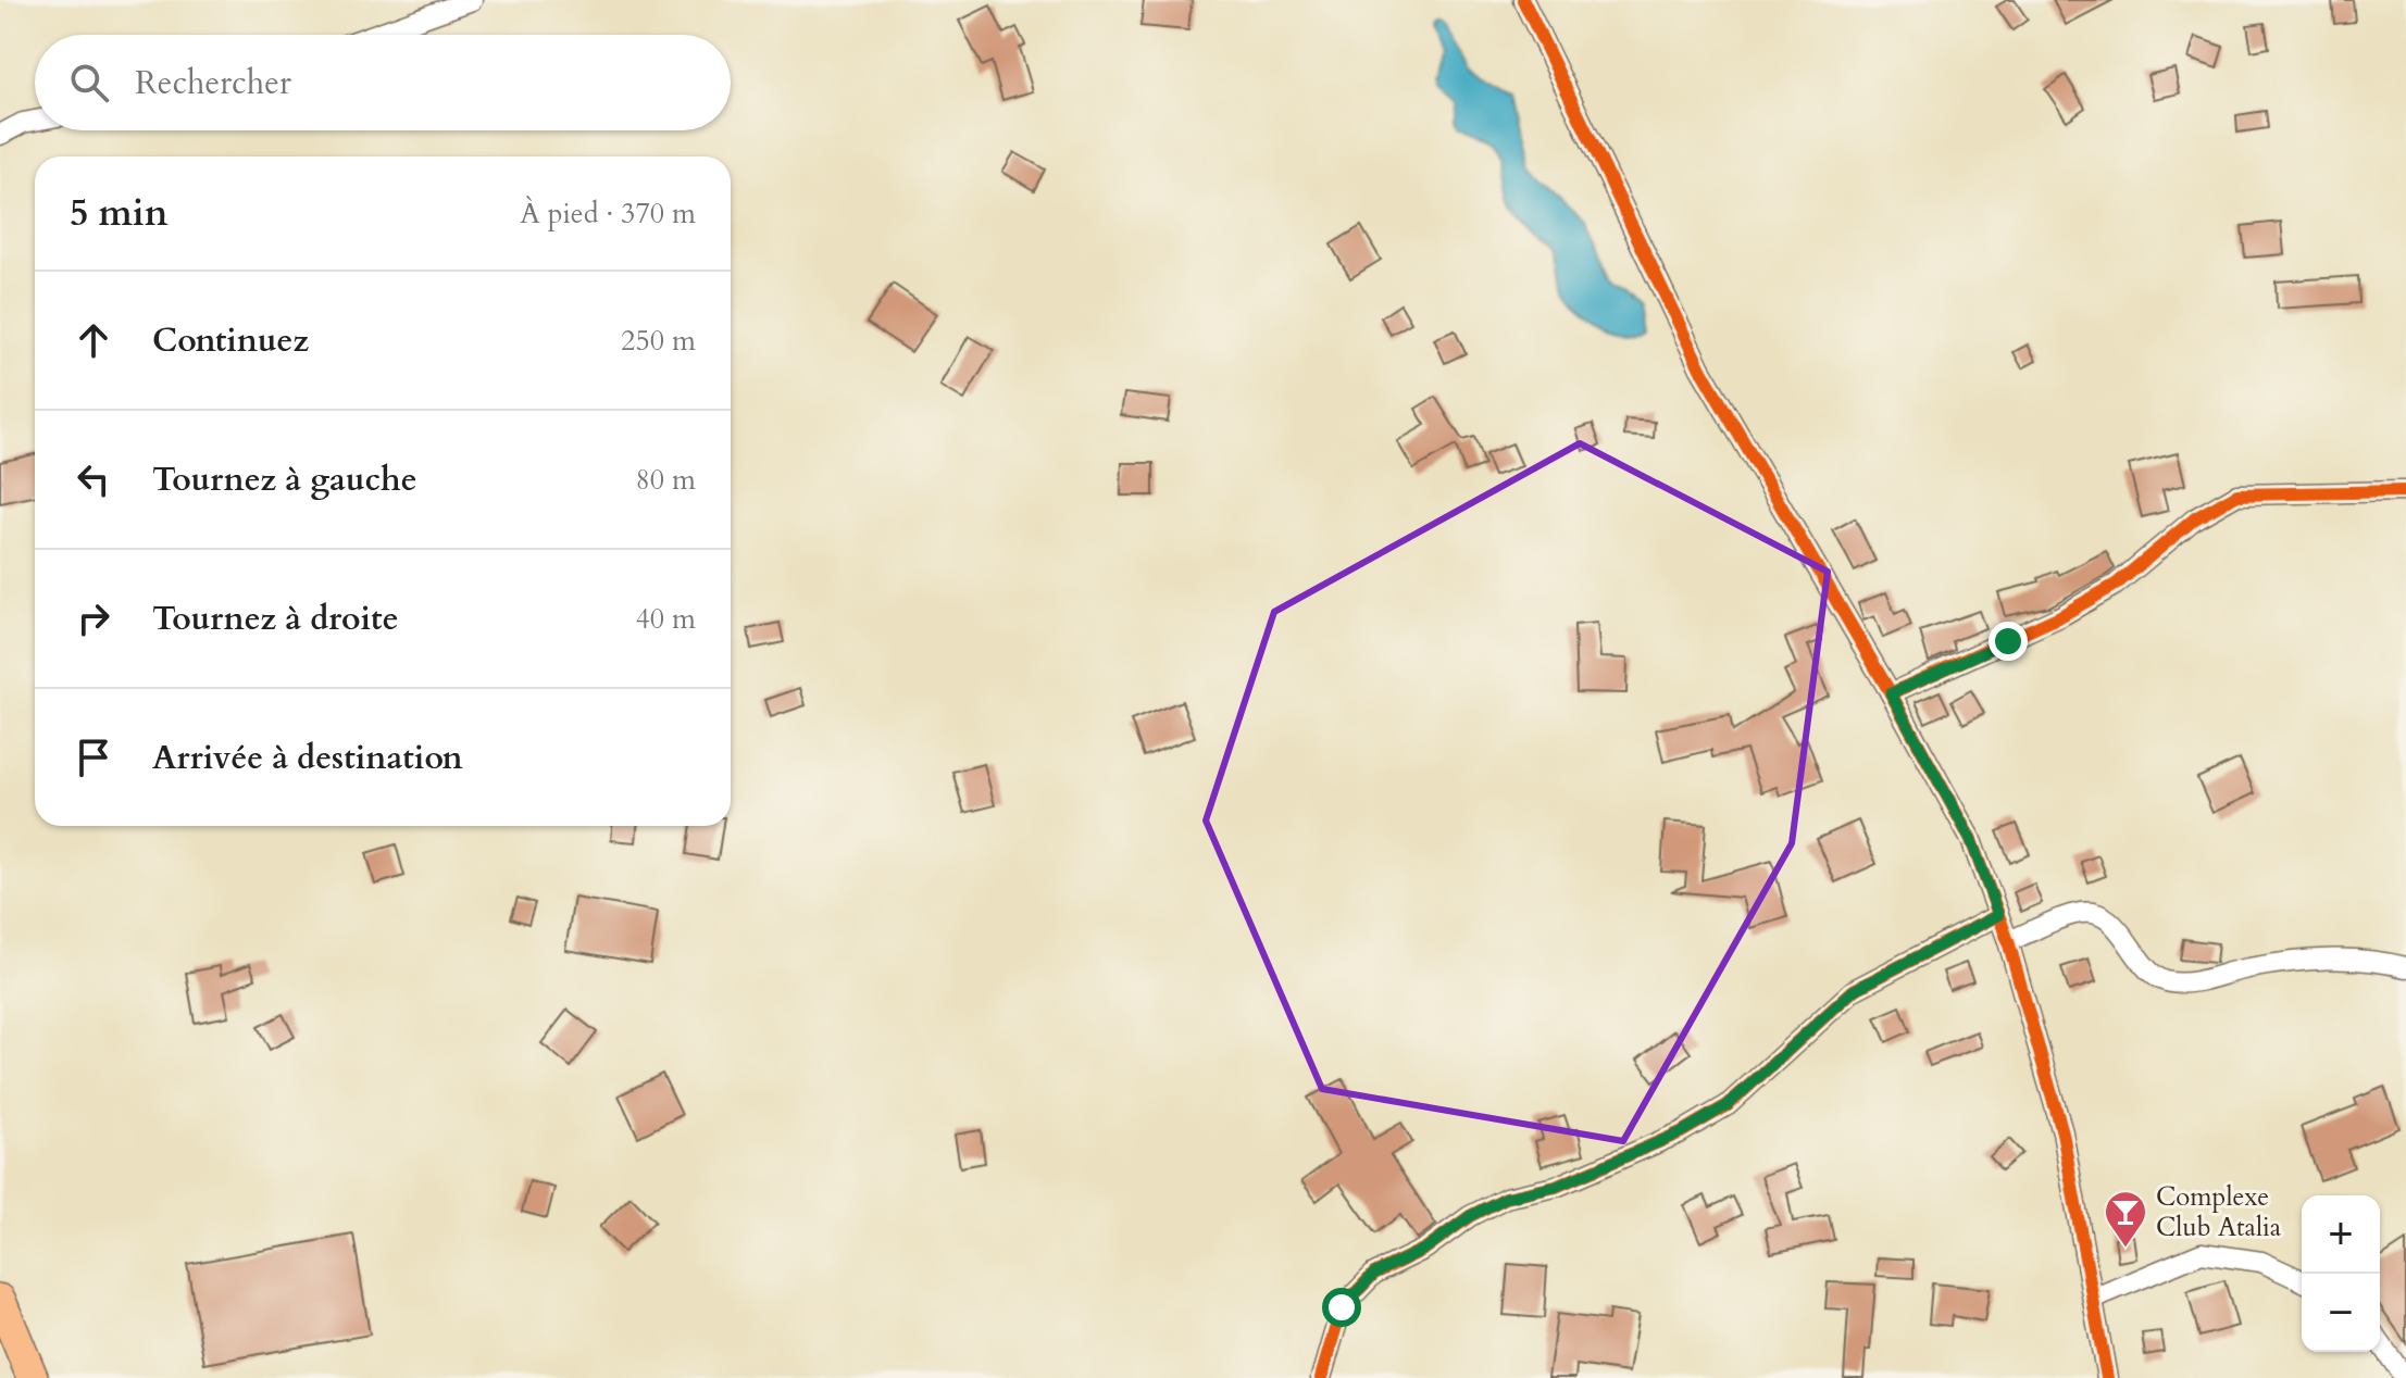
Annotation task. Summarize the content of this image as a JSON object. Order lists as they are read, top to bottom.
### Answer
{
  "places": {
    "bar": ["Complexe Club Atalia"]
  },
  "page": {
    "search": "Rechercher",
    "heading": ["5 min", "À pied · 370 m"],
    "list": [
      ["Continuez", "250 m"],
      ["Tournez à gauche", "80 m"],
      ["Tournez à droite", "40 m"],
      "Arrivée à destination"
    ],
    "map_buttons": ["+", "−"]
  }
}
